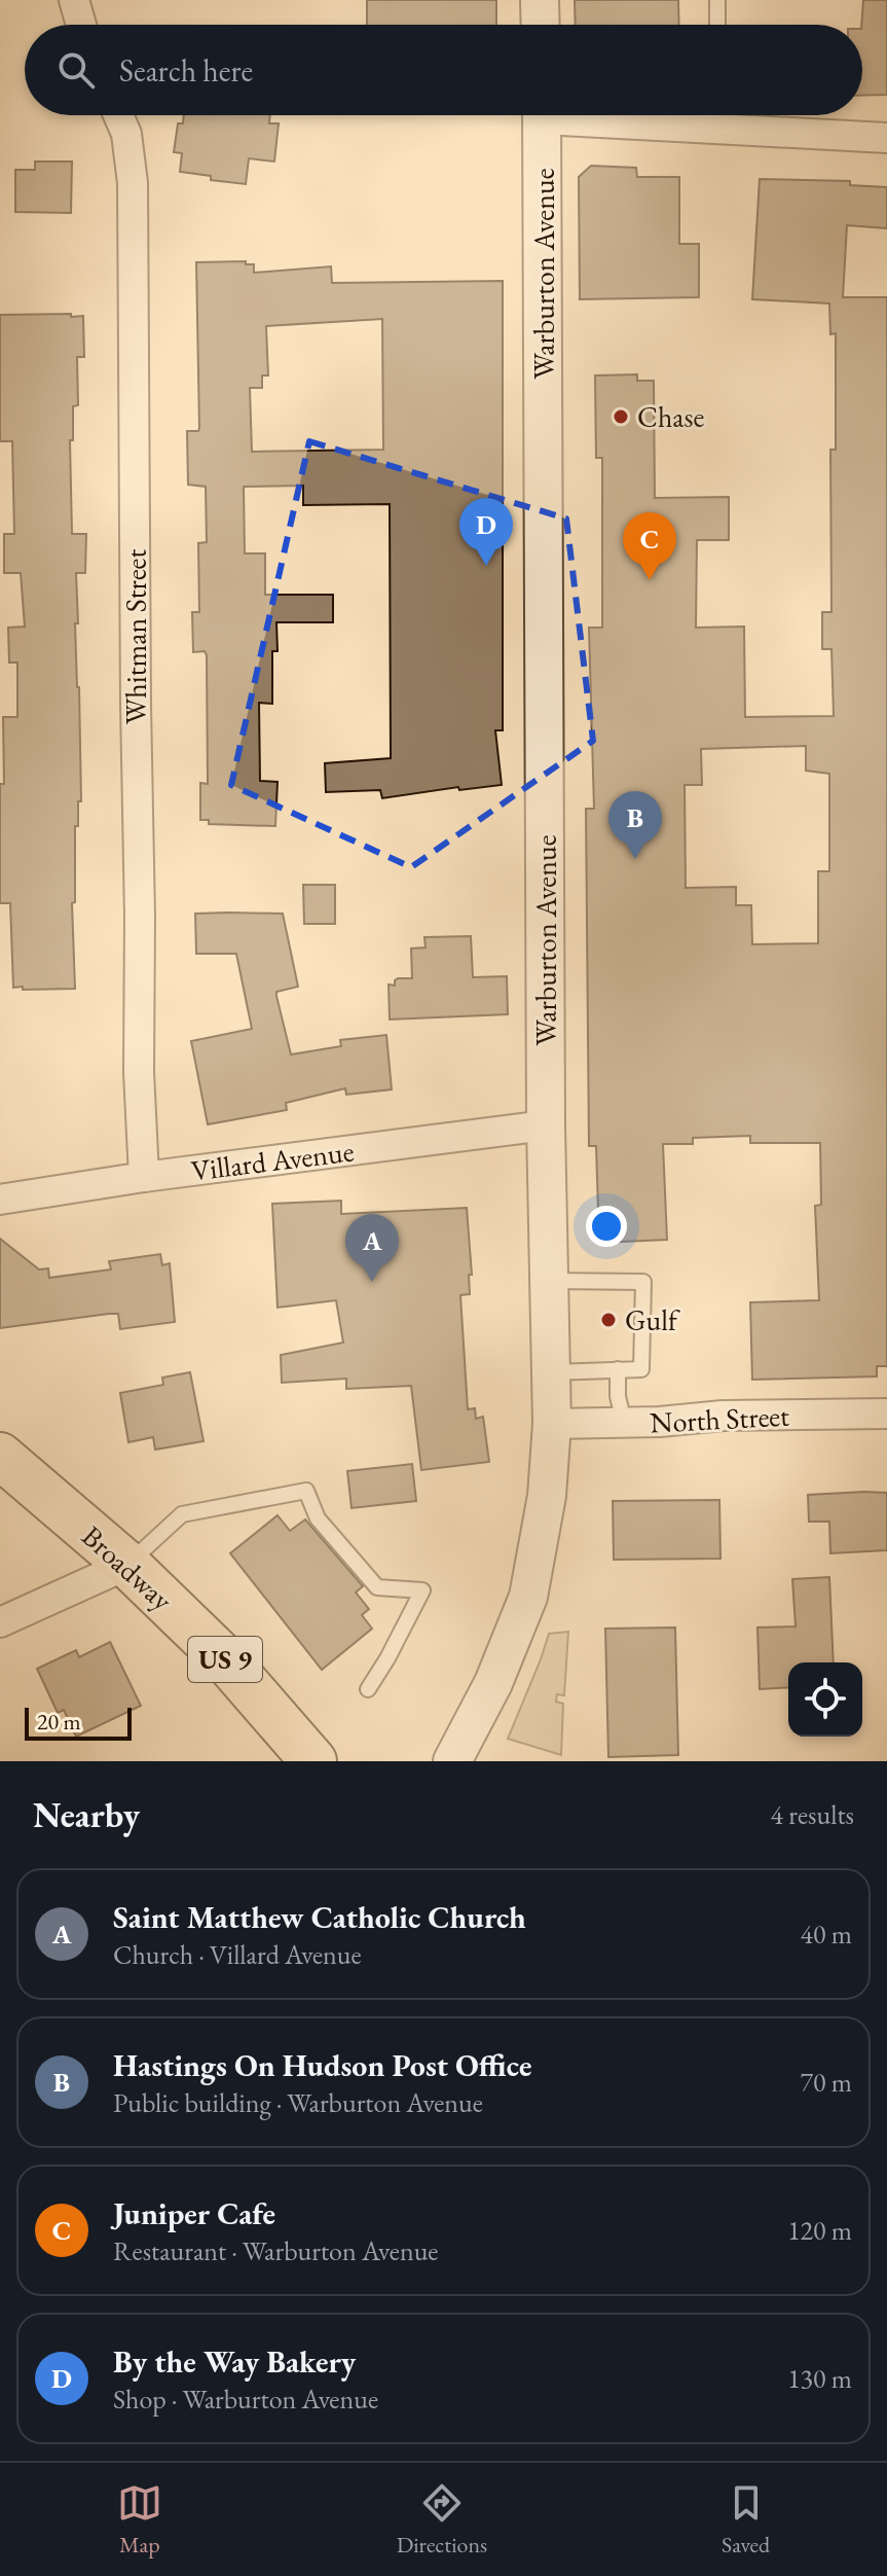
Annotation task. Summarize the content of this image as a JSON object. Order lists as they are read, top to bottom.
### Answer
{
  "streets": {
    "main road": ["Broadway", "US 9"],
    "street": [
      "Warburton Avenue",
      "Whitman Street",
      "Villard Avenue",
      "North Street"
    ]
  },
  "crossings": [
    ["Warburton Avenue", "Villard Avenue"],
    ["Warburton Avenue", "North Street"],
    ["Whitman Street", "Villard Avenue"]
  ],
  "places": ["Chase", "Gulf"],
  "scale_bar": "20 m",
  "page": {
    "search": "Search here",
    "pins": [
      "D",
      "C",
      "B",
      "A"
    ],
    "scale": "20 m",
    "heading": ["Nearby", "4 results"],
    "list": [
      {
        "mark": "A",
        "name": "Saint Matthew Catholic Church",
        "note": "Church · Villard Avenue",
        "value": "40 m"
      },
      {
        "mark": "B",
        "name": "Hastings On Hudson Post Office",
        "note": "Public building · Warburton Avenue",
        "value": "70 m"
      },
      {
        "mark": "C",
        "name": "Juniper Cafe",
        "note": "Restaurant · Warburton Avenue",
        "value": "120 m"
      },
      {
        "mark": "D",
        "name": "By the Way Bakery",
        "note": "Shop · Warburton Avenue",
        "value": "130 m"
      }
    ],
    "nav": ["Map", "Directions", "Saved"]
  }
}
